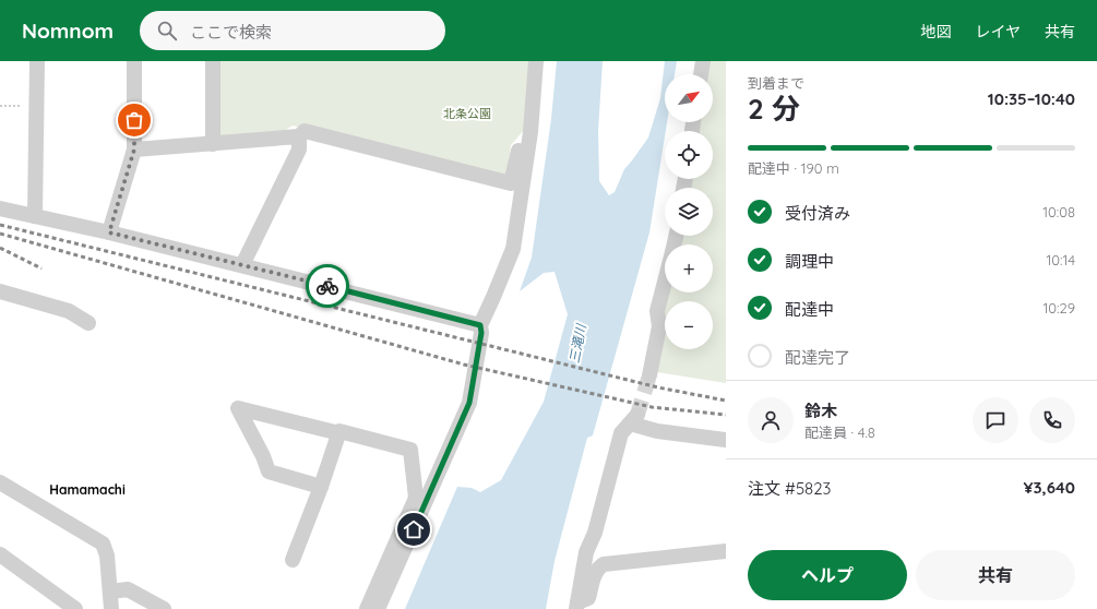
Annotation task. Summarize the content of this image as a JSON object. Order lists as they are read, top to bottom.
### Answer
{
  "districts": ["Hamamachi"],
  "water": ["三滝川"],
  "parks": ["北条公園"],
  "north": "top right",
  "page": {
    "header": "Nomnom",
    "search": "ここで検索",
    "nav": ["地図", "レイヤ", "共有"],
    "heading": ["2 分", "到着まで", "10:35–10:40"],
    "panel": [
      "鈴木",
      "配達員 · 4.8",
      "注文 #5823",
      "¥3,640"
    ],
    "map_buttons": ["+", "−"],
    "bar": "配達中 · 190 m",
    "list": [
      ["受付済み", "10:08"],
      ["調理中", "10:14"],
      ["配達中", "10:29"],
      "配達完了"
    ],
    "buttons": ["ヘルプ", "共有"]
  }
}
